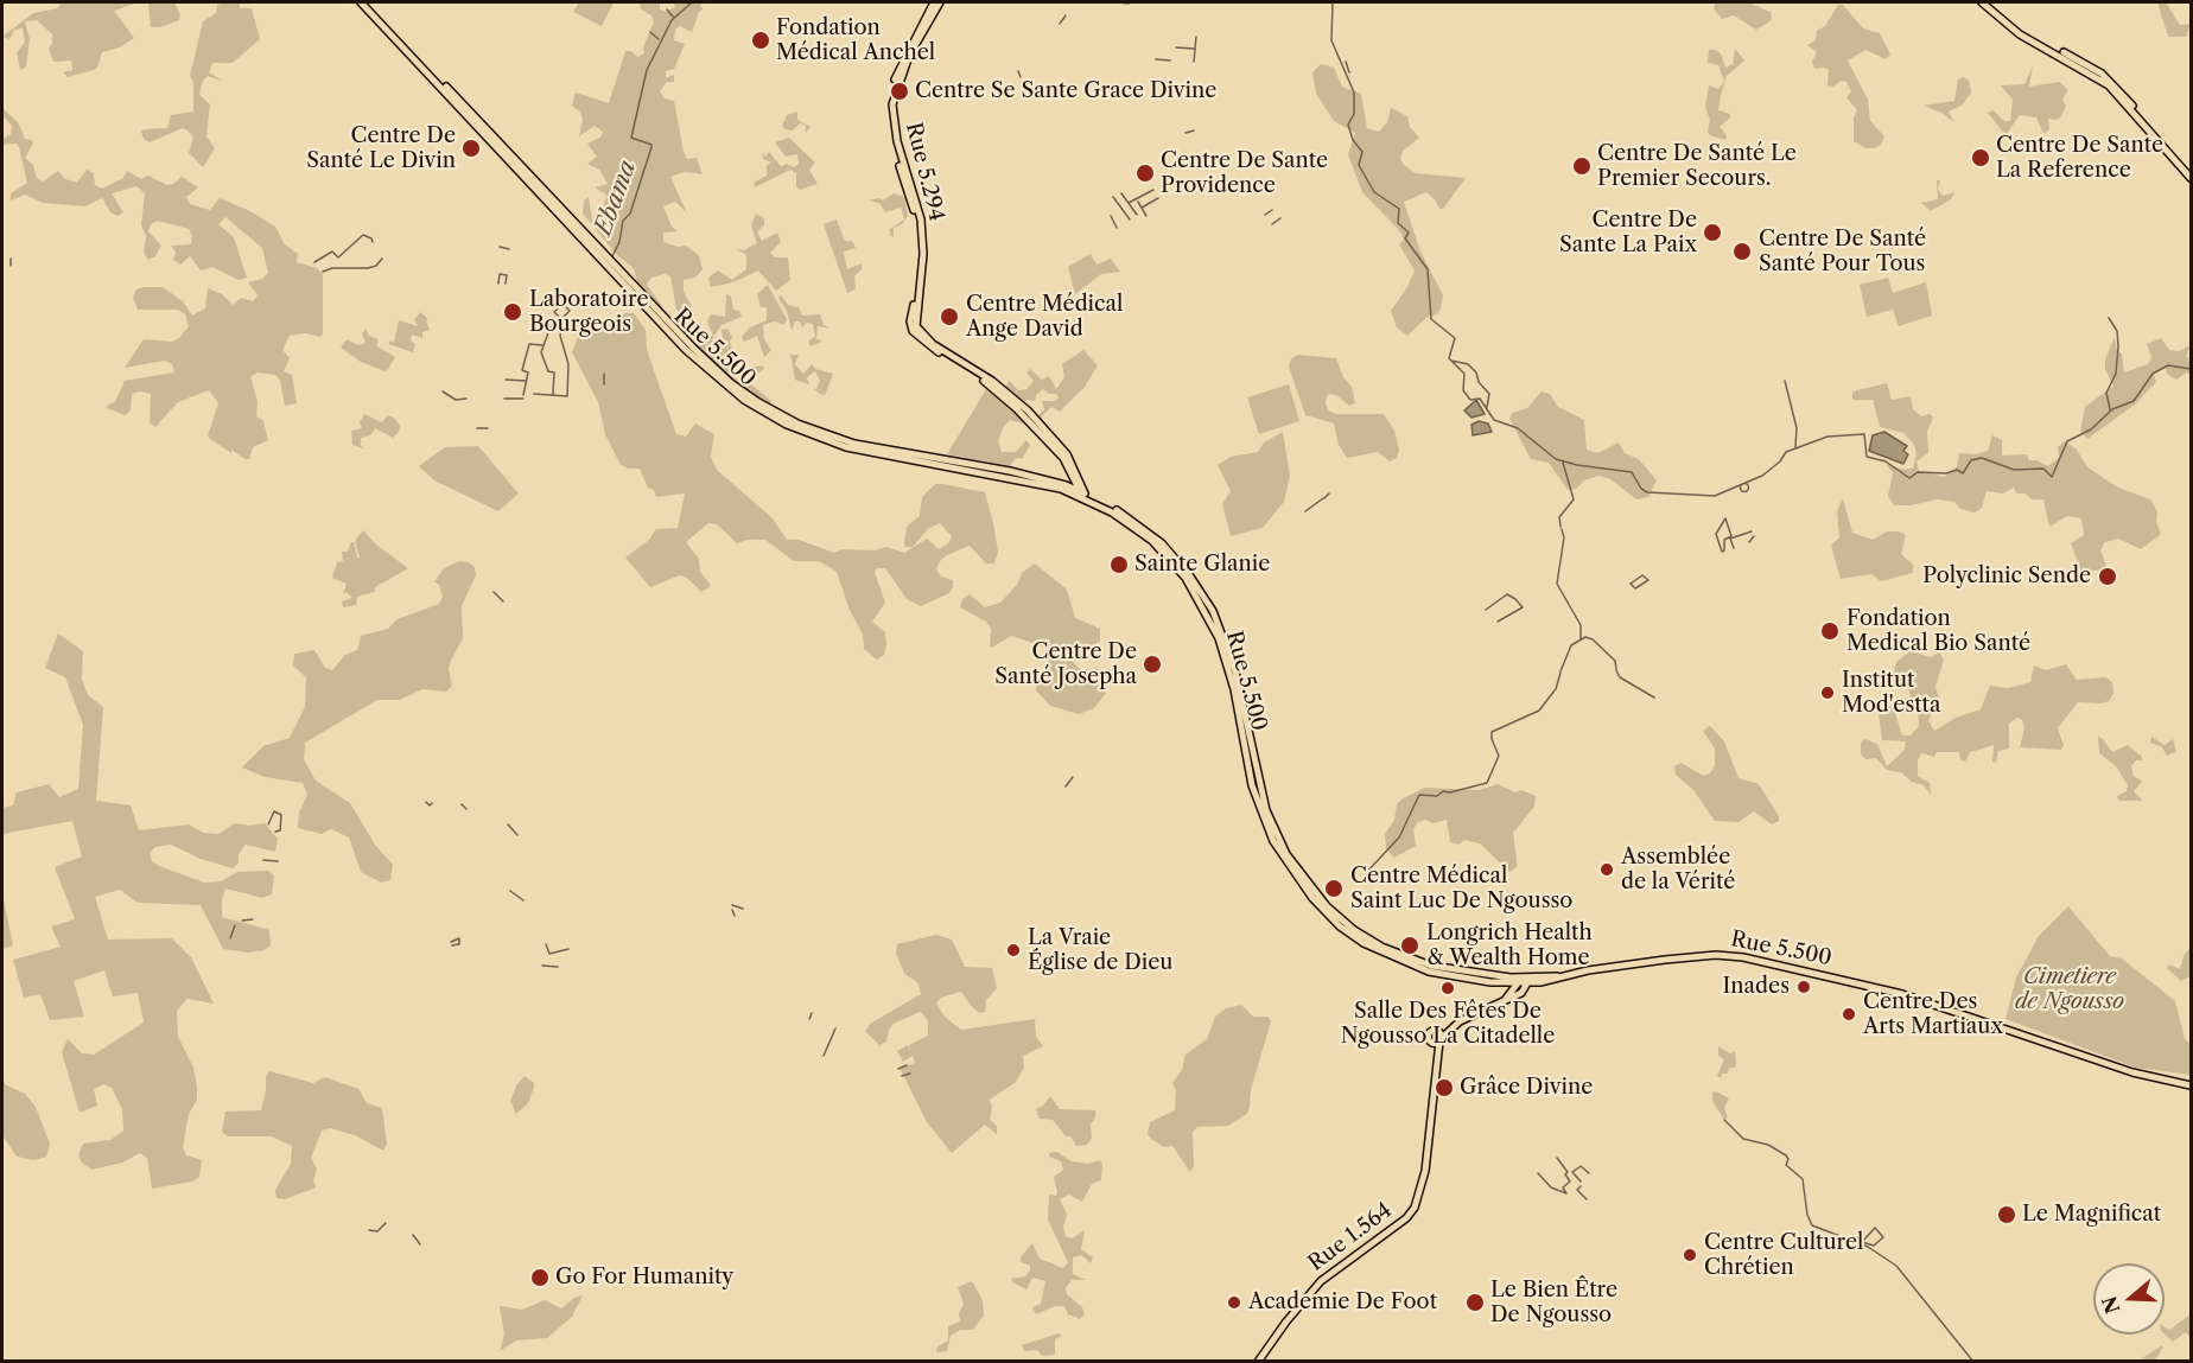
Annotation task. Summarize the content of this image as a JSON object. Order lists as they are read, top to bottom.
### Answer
{
  "streets": {
    "main road": ["Rue 5.294", "Rue 5.500", "Rue 1.564"]
  },
  "crossings": [
    ["Rue 5.294", "Rue 5.500"]
  ],
  "water": ["Ebama"],
  "parks": ["Cimetiere de Ngousso"],
  "places": [
    "Fondation Médical Anchel",
    "Centre Se Sante Grace Divine",
    "Centre De Santé Le Divin",
    "Centre De Sante La Reference",
    "Centre De Santé Le Premier Secours.",
    "Centre De Sante Providence",
    "Centre De Sante La Paix",
    "Centre De Santé Santé Pour Tous",
    "Laboratoire Bourgeois",
    "Centre Médical Ange David",
    "Sainte Glanie",
    "Polyclinic Sende",
    "Fondation Medical Bio Santé",
    "Centre De Santé Josepha",
    "Institut Mod'estta",
    "Assemblée de la Vérité",
    "Centre Médical Saint Luc De Ngousso",
    "Longrich Health & Wealth Home",
    "La Vraie Église de Dieu",
    "Inades",
    "Salle Des Fêtes De Ngousso La Citadelle",
    "Centre Des Arts Martiaux",
    "Grâce Divine",
    "Le Magnificat",
    "Centre Culturel Chrétien",
    "Go For Humanity",
    "Academie De Foot",
    "Le Bien Être De Ngousso"
  ],
  "north": "left"
}
